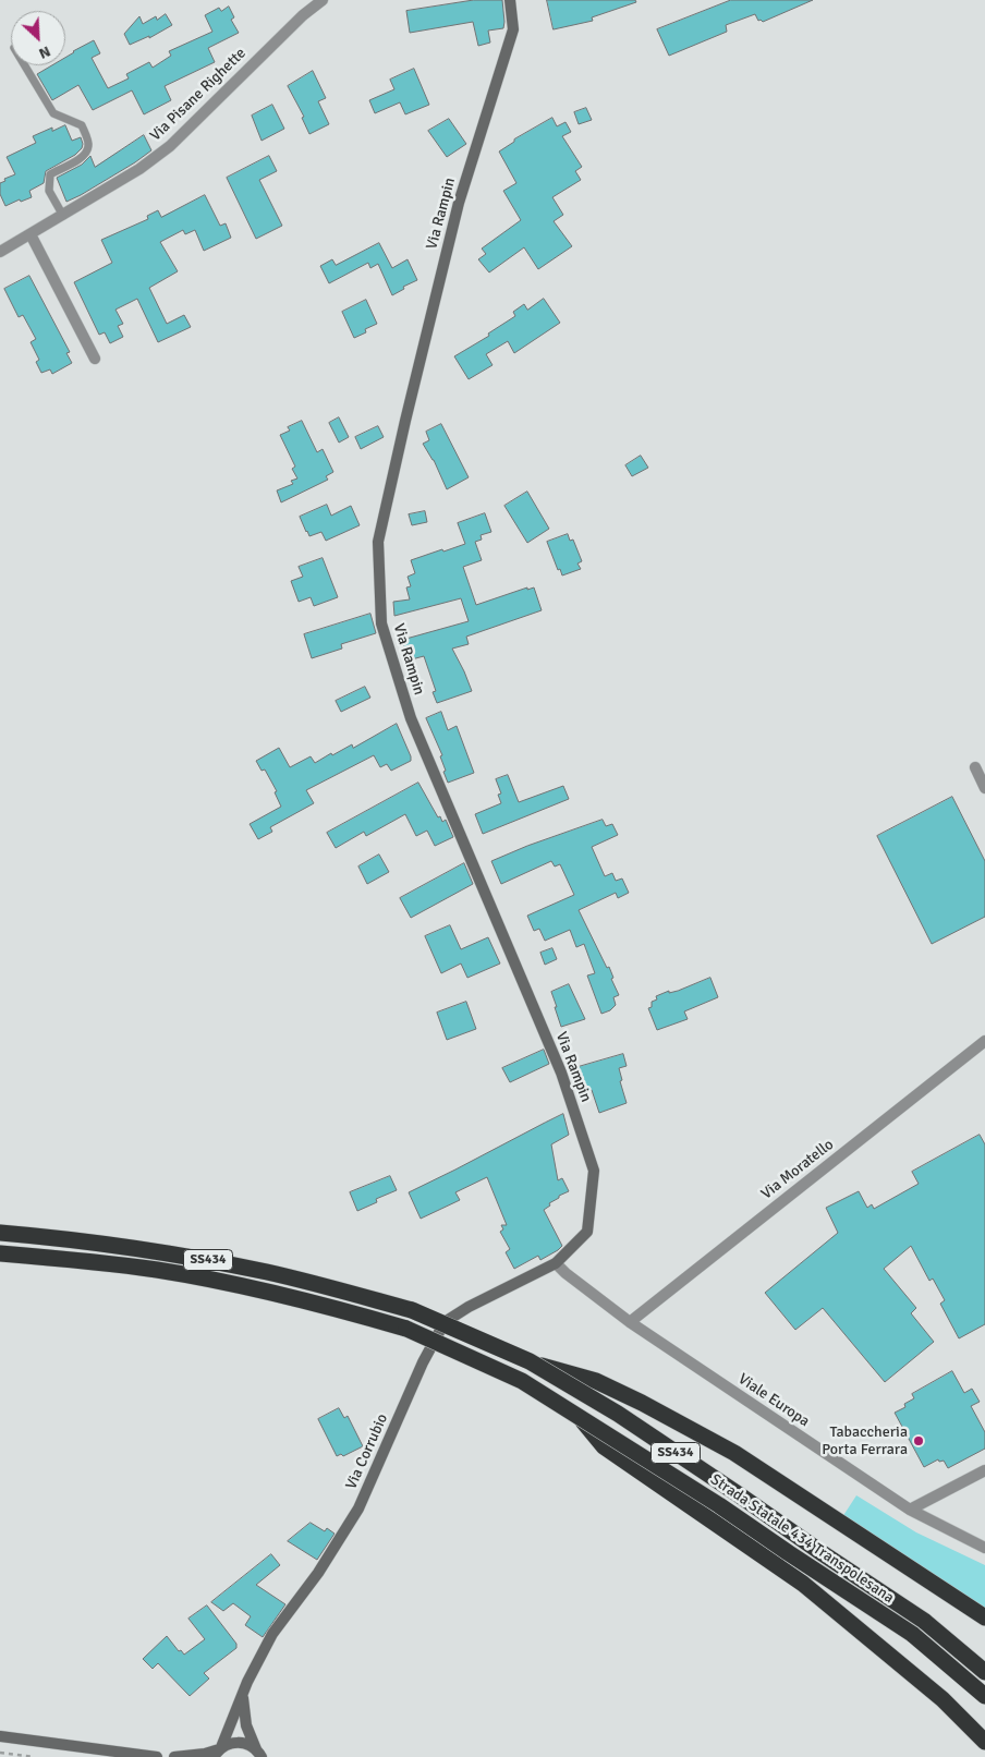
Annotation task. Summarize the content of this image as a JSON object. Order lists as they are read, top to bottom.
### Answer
{
  "streets": {
    "highway": ["SS434", "Strada Statale 434 Transpolesana"],
    "street": [
      "Via Pisane Righette",
      "Via Rampin",
      "Via Moratello",
      "Viale Europa",
      "Via Corrubio"
    ]
  },
  "crossings": [
    ["Via Rampin", "Viale Europa"],
    ["Via Rampin", "Via Corrubio"],
    ["Via Moratello", "Viale Europa"],
    ["Viale Europa", "Via Corrubio"]
  ],
  "places": ["Tabaccheria Porta Ferrara"],
  "north": "bottom right"
}
